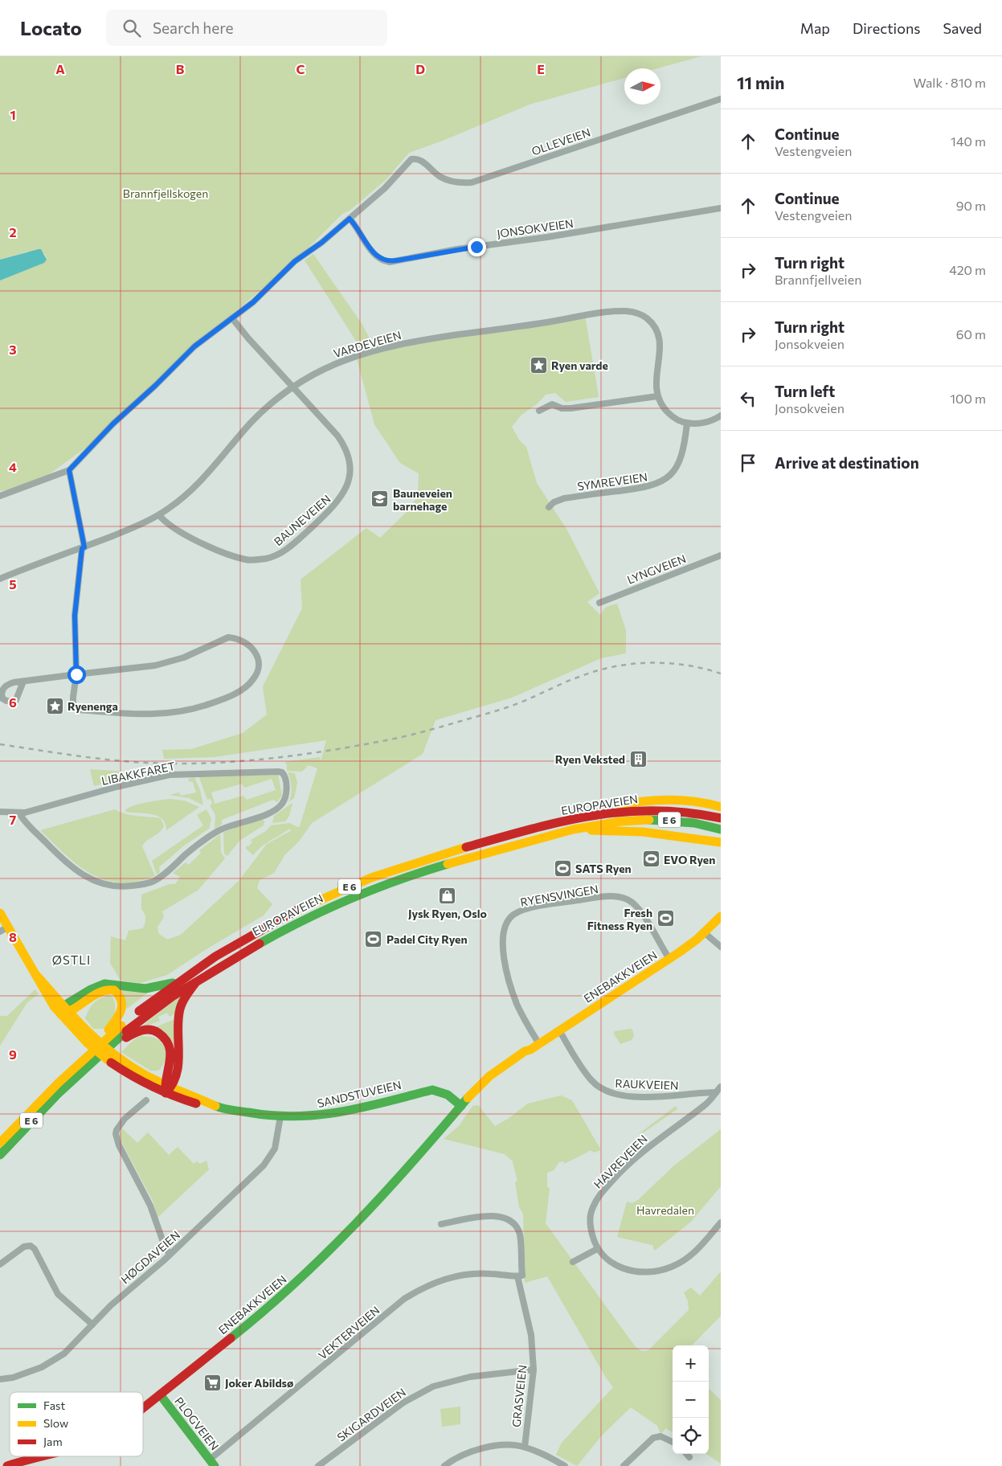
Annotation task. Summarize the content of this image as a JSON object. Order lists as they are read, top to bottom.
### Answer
{
  "streets": {
    "main road": [
      "EUROPAVEIEN",
      "E 6",
      "ENEBAKKVEIEN",
      "SANDSTUVEIEN",
      "PLOGVEIEN"
    ],
    "street": [
      "OLLEVEIEN",
      "JONSOKVEIEN",
      "VARDEVEIEN",
      "SYMREVEIEN",
      "BAUNEVEIEN",
      "LYNGVEIEN",
      "LIBAKKFARET",
      "RYENSVINGEN",
      "RAUKVEIEN",
      "HAVREVEIEN",
      "HØGDAVEIEN",
      "VEKTERVEIEN",
      "GRASVEIEN",
      "SKIGARDVEIEN"
    ]
  },
  "crossings": [
    ["OLLEVEIEN", "JONSOKVEIEN"],
    ["VARDEVEIEN", "BAUNEVEIEN"],
    ["EUROPAVEIEN", "E 6"],
    ["E 6", "SANDSTUVEIEN"],
    ["RYENSVINGEN", "ENEBAKKVEIEN"],
    ["ENEBAKKVEIEN", "RAUKVEIEN"],
    ["ENEBAKKVEIEN", "SANDSTUVEIEN"],
    ["ENEBAKKVEIEN", "PLOGVEIEN"],
    ["RAUKVEIEN", "HAVREVEIEN"],
    ["SANDSTUVEIEN", "HØGDAVEIEN"],
    ["VEKTERVEIEN", "GRASVEIEN"],
    ["VEKTERVEIEN", "PLOGVEIEN"],
    ["GRASVEIEN", "SKIGARDVEIEN"]
  ],
  "districts": ["ØSTLI"],
  "parks": ["Brannfjellskogen", "Havredalen"],
  "places": {
    "place": ["Ryen varde", "Ryenenga"],
    "school or university": ["Bauneveien barnehage"],
    "building": ["Ryen Veksted"],
    "sports": [
      "EVO Ryen",
      "SATS Ryen",
      "Fresh Fitness Ryen",
      "Padel City Ryen"
    ],
    "shop": ["Jysk Ryen, Oslo"],
    "supermarket": ["Joker Abildsø"]
  },
  "legend": ["Fast", "Slow", "Jam"],
  "north": "right",
  "page": {
    "header": "Locato",
    "search": "Search here",
    "nav": ["Map", "Directions", "Saved"],
    "heading": ["11 min", "Walk · 810 m"],
    "list": [
      ["Continue", "Vestengveien", "140 m"],
      ["Continue", "Vestengveien", "90 m"],
      ["Turn right", "Brannfjellveien", "420 m"],
      ["Turn right", "Jonsokveien", "60 m"],
      ["Turn left", "Jonsokveien", "100 m"],
      "Arrive at destination"
    ],
    "map_buttons": ["+", "−"]
  },
  "grid": {
    "columns": [
      "A",
      "B",
      "C",
      "D",
      "E"
    ],
    "rows": [
      "1",
      "2",
      "3",
      "4",
      "5",
      "6",
      "7",
      "8",
      "9"
    ]
  }
}
